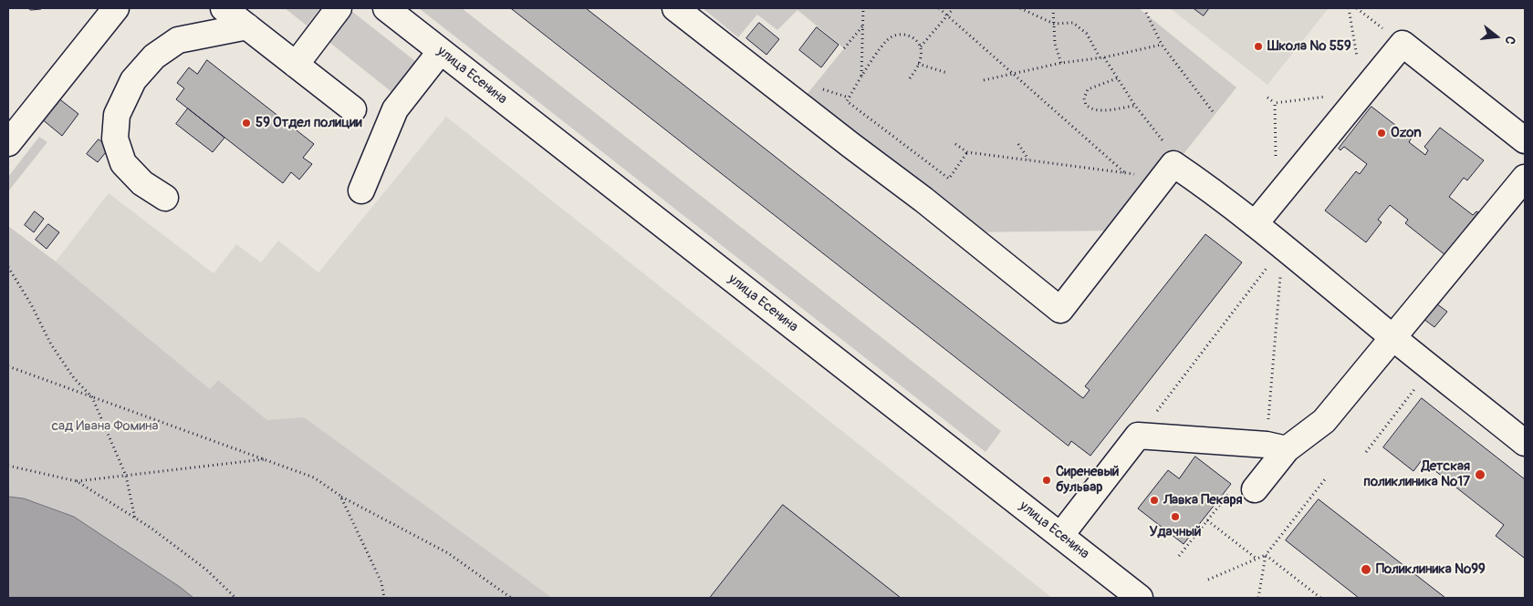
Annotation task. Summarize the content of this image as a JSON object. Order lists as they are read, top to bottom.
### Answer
{
  "streets": {
    "street": ["улица Есенина"]
  },
  "parks": ["сад Ивана Фомина"],
  "places": [
    "Школа № 559",
    "59 Отдел полиции",
    "Ozon",
    "Детская поликлиника №17",
    "Сиреневый бульвар",
    "Лавка Пекаря",
    "Удачный",
    "Поликлиника №99"
  ],
  "north": "right"
}
